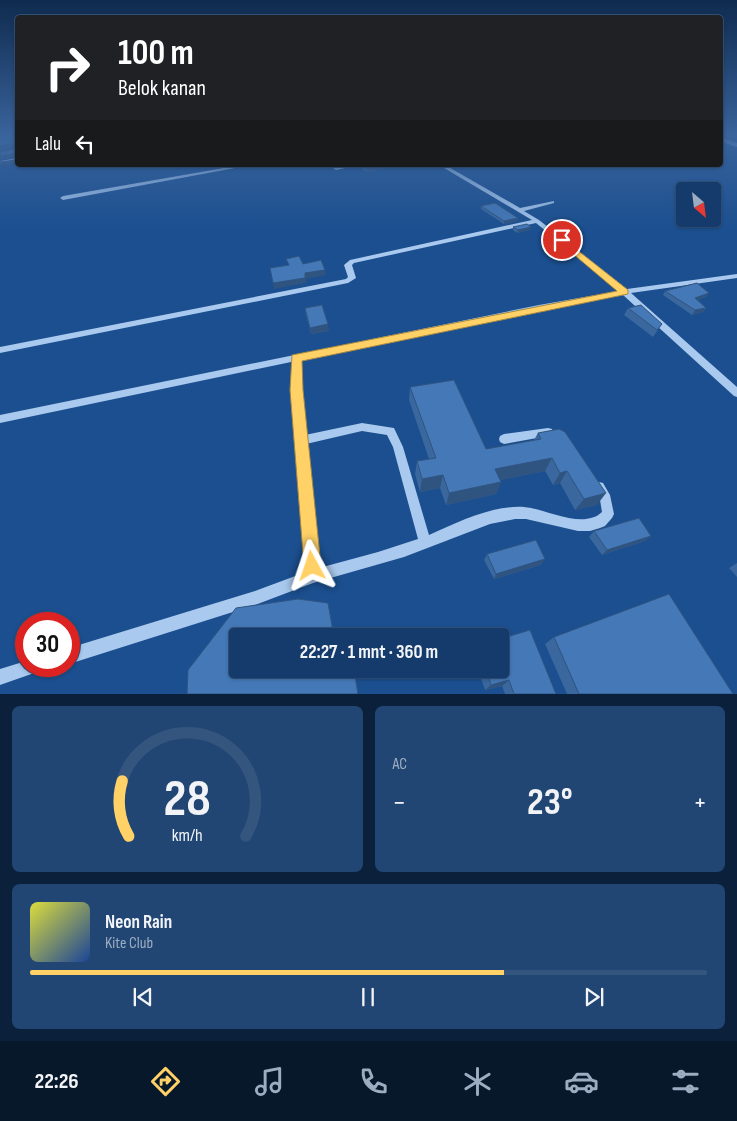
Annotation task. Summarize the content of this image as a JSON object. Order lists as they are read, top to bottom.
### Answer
{
  "north": "bottom right",
  "page": {
    "turn": ["100 m", "Belok kanan"],
    "then": "Lalu",
    "limit": "30",
    "trip": "22:27 · 1 mnt · 360 m",
    "tile": "AC",
    "heat": ["−", "23°", "+"],
    "song": ["Neon Rain", "Kite Club"],
    "tabs": "22:26",
    "gauge": ["28", "km/h"]
  }
}
